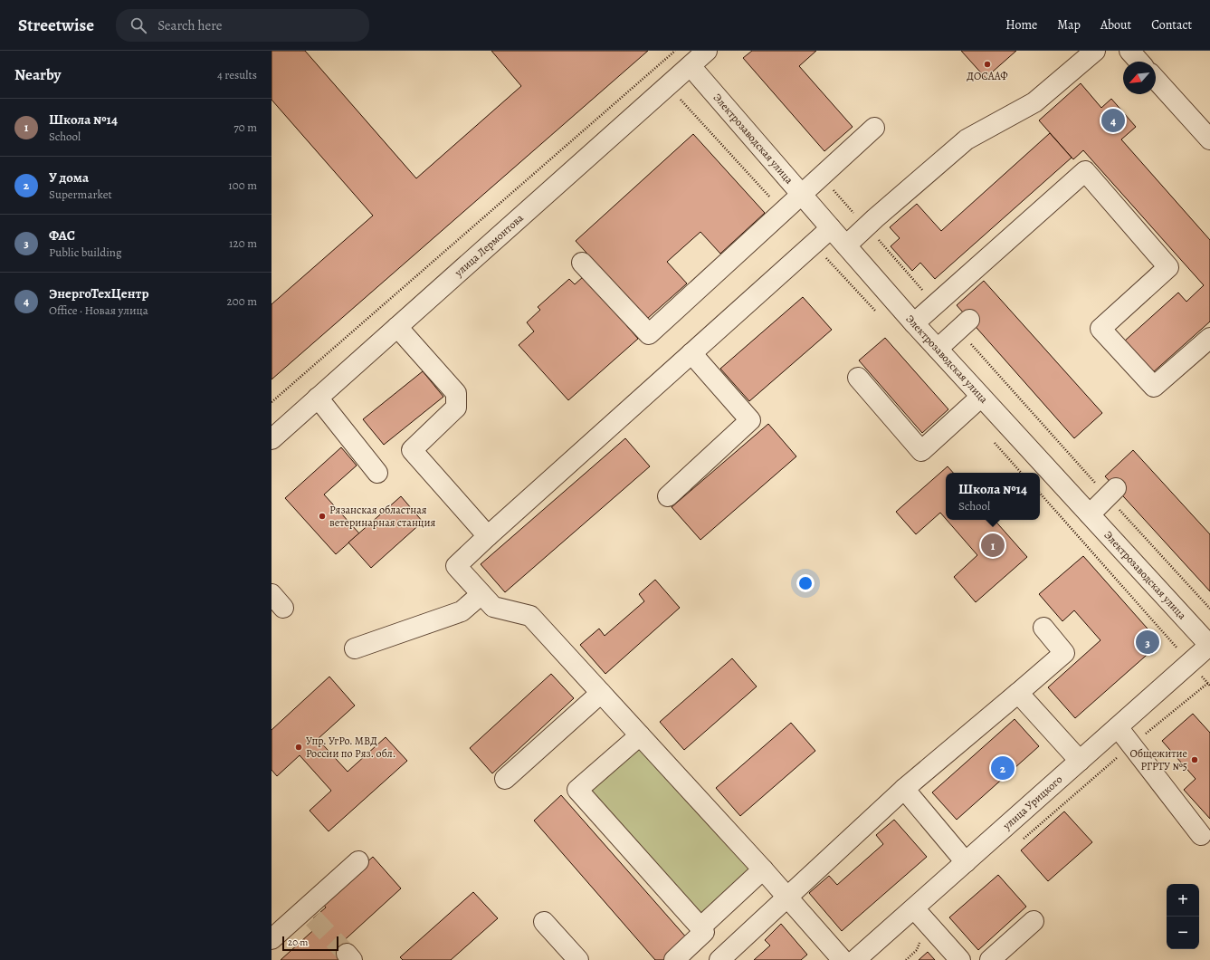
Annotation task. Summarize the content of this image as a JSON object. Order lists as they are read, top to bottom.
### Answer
{
  "streets": {
    "street": ["Электрозаводская улица", "улица Лермонтова", "улица Урицкого"]
  },
  "crossings": [
    ["Электрозаводская улица", "улица Лермонтова"],
    ["Электрозаводская улица", "улица Урицкого"]
  ],
  "places": [
    "ДОСААФ",
    "Рязанская областная ветеринарная станция",
    "Упр. УгРо. МВД России по Ряз. обл.",
    "Общежитие РГРТУ №5"
  ],
  "scale_bar": "20 m",
  "north": "bottom left",
  "page": {
    "header": "Streetwise",
    "search": "Search here",
    "nav": [
      "Home",
      "Map",
      "About",
      "Contact"
    ],
    "heading": ["Nearby", "4 results"],
    "list": [
      {
        "mark": "1",
        "name": "Школа №14",
        "note": "School",
        "value": "70 m"
      },
      {
        "mark": "2",
        "name": "У дома",
        "note": "Supermarket",
        "value": "100 m"
      },
      {
        "mark": "3",
        "name": "ФАС",
        "note": "Public building",
        "value": "120 m"
      },
      {
        "mark": "4",
        "name": "ЭнергоТехЦентр",
        "note": "Office · Новая улица",
        "value": "200 m"
      }
    ],
    "pins": [
      "4",
      "1",
      "3",
      "2"
    ],
    "popup": ["Школа №14", "School"],
    "map_buttons": ["+", "−"],
    "scale": "20 m"
  }
}
